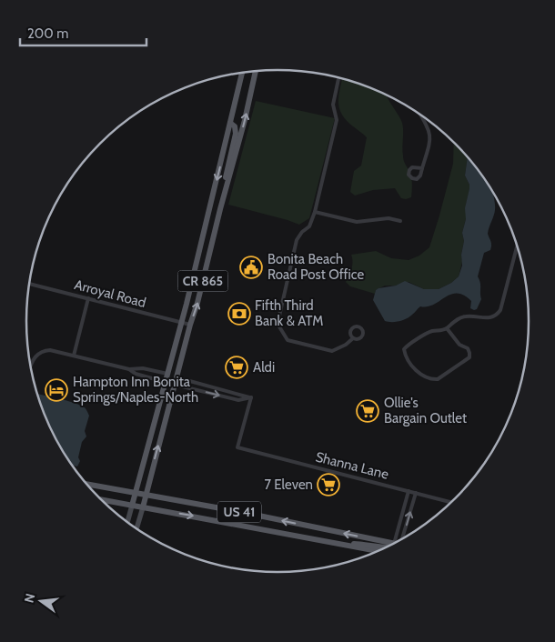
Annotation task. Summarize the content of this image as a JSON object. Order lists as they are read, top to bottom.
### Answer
{
  "streets": {
    "main road": ["CR 865", "US 41"],
    "street": ["Arroyal Road", "Shanna Lane"]
  },
  "crossings": [
    ["CR 865", "Arroyal Road"],
    ["CR 865", "US 41"]
  ],
  "places": {
    "public building": ["Bonita Beach Road Post Office"],
    "bank": ["Fifth Third Bank & ATM"],
    "supermarket": ["Aldi", "Ollie's Bargain Outlet", "7 Eleven"],
    "hotel": ["Hampton Inn Bonita Springs/Naples-North"]
  },
  "scale_bar": "200 m",
  "north": "left"
}
